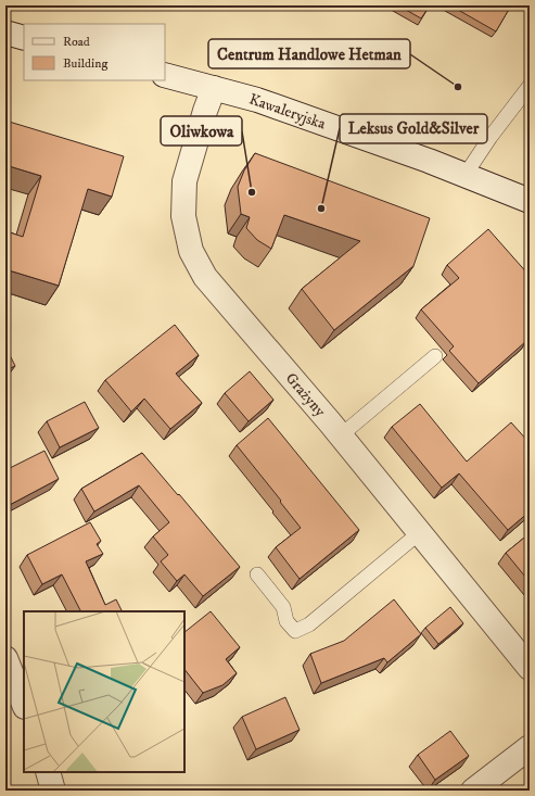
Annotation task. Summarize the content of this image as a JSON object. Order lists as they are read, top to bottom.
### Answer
{
  "streets": {
    "street": ["Kawaleryjska", "Grażyny"]
  },
  "crossings": [
    ["Kawaleryjska", "Grażyny"]
  ],
  "places": ["Centrum Handlowe Hetman", "Oliwkowa", "Leksus Gold&Silver"],
  "legend": ["Road", "Building"]
}
